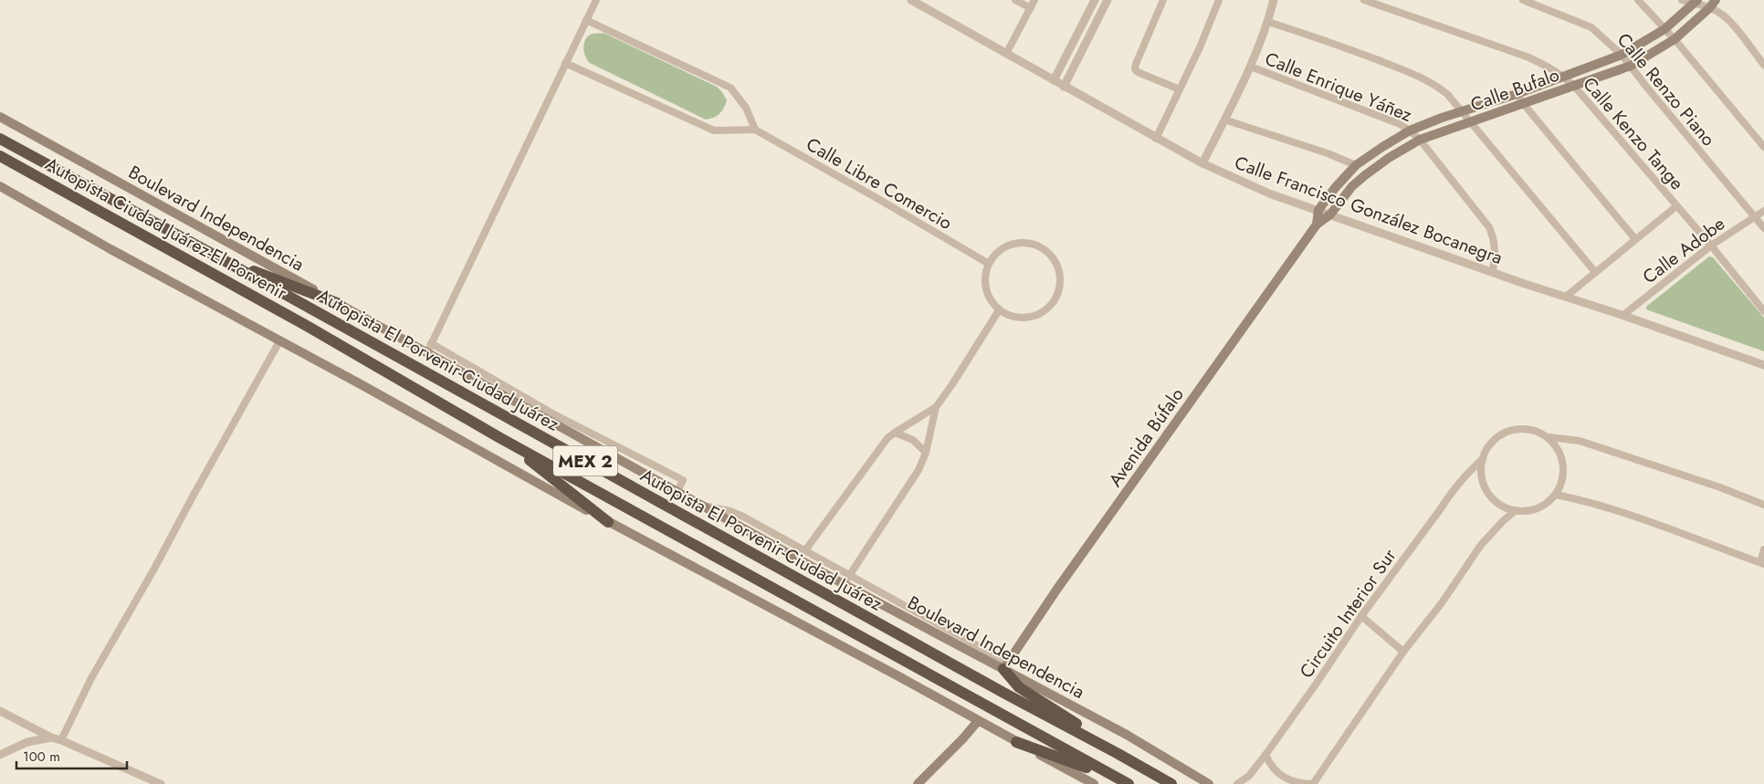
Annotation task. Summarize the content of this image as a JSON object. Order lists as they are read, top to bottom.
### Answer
{
  "streets": {
    "highway": ["Autopista Ciudad Juárez-El Porvenir", "Autopista El Porvenir-Ciudad Juárez", "MEX 2"],
    "main road": ["Calle Bufalo", "Boulevard Independencia", "Avenida Búfalo"],
    "street": [
      "Calle Enrique Yáñez",
      "Calle Renzo Piano",
      "Calle Kenzo Tange",
      "Calle Libre Comercio",
      "Calle Francisco González Bocanegra",
      "Calle Adobe",
      "Circuito Interior Sur"
    ]
  },
  "crossings": [
    ["Calle Enrique Yáñez", "Calle Bufalo"],
    ["Calle Enrique Yáñez", "Calle Francisco González Bocanegra"],
    ["Calle Bufalo", "Calle Renzo Piano"],
    ["Calle Bufalo", "Calle Kenzo Tange"],
    ["Calle Bufalo", "Calle Francisco González Bocanegra"],
    ["Calle Bufalo", "Avenida Búfalo"],
    ["Calle Renzo Piano", "Calle Adobe"],
    ["Calle Kenzo Tange", "Calle Adobe"],
    ["Calle Francisco González Bocanegra", "Calle Adobe"],
    ["Calle Francisco González Bocanegra", "Avenida Búfalo"],
    ["Boulevard Independencia", "Avenida Búfalo"]
  ],
  "scale_bar": "100 m"
}
